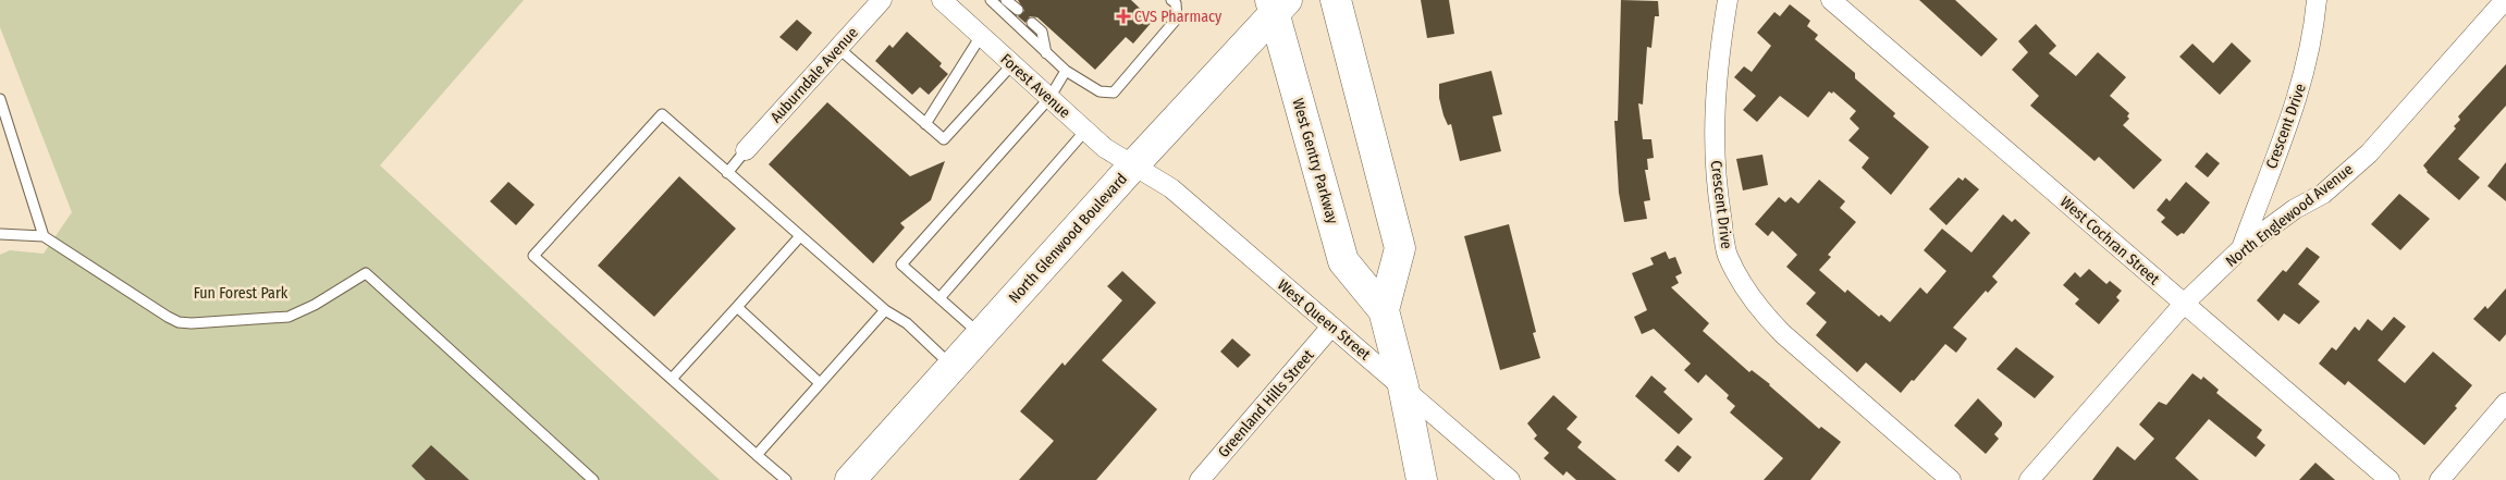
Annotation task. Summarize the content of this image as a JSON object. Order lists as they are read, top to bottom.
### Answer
{
  "streets": {
    "main road": ["West Gentry Parkway", "North Glenwood Boulevard"],
    "street": [
      "Auburndale Avenue",
      "Forest Avenue",
      "Crescent Drive",
      "North Englewood Avenue",
      "West Cochran Street",
      "West Queen Street",
      "Greenland Hills Street"
    ]
  },
  "crossings": [
    ["Forest Avenue", "North Glenwood Boulevard"],
    ["Forest Avenue", "West Queen Street"],
    ["Crescent Drive", "North Englewood Avenue"],
    ["West Gentry Parkway", "North Glenwood Boulevard"],
    ["West Gentry Parkway", "West Queen Street"],
    ["North Englewood Avenue", "West Cochran Street"],
    ["North Glenwood Boulevard", "West Queen Street"],
    ["West Queen Street", "Greenland Hills Street"]
  ],
  "parks": ["Fun Forest Park"],
  "places": {
    "health": ["CVS Pharmacy"]
  }
}
